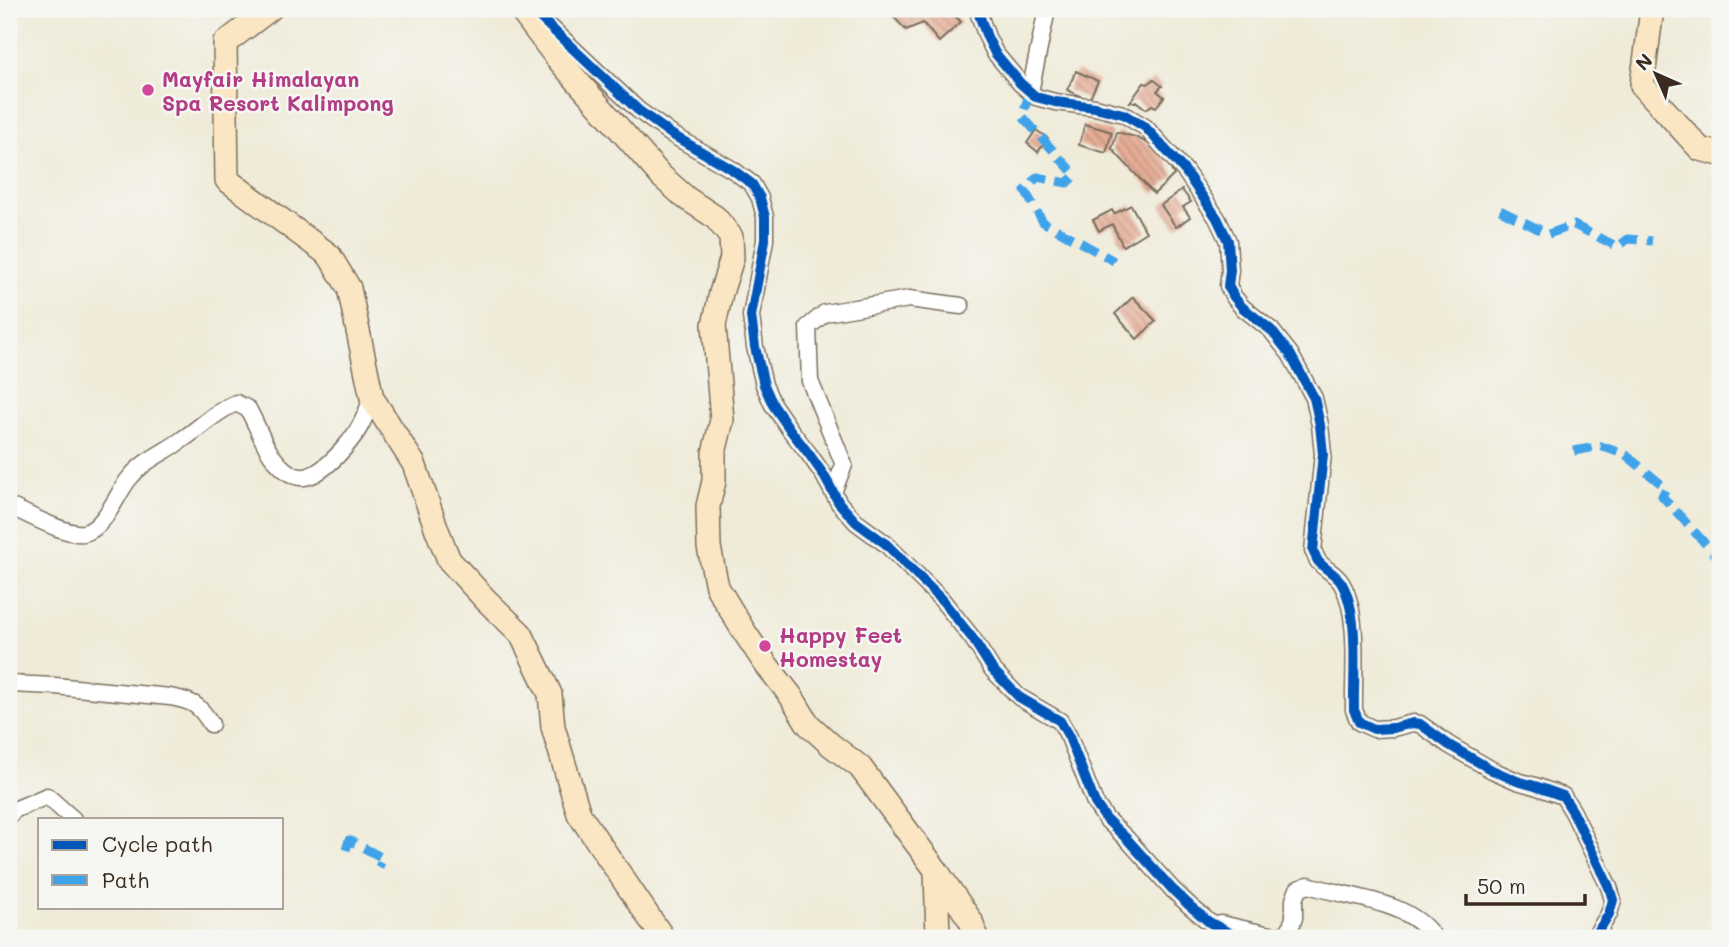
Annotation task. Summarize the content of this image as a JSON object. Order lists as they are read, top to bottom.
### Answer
{
  "places": ["Mayfair Himalayan Spa Resort Kalimpong", "Happy Feet Homestay"],
  "legend": ["Cycle path", "Path"],
  "scale_bar": "50 m",
  "north": "top left"
}
